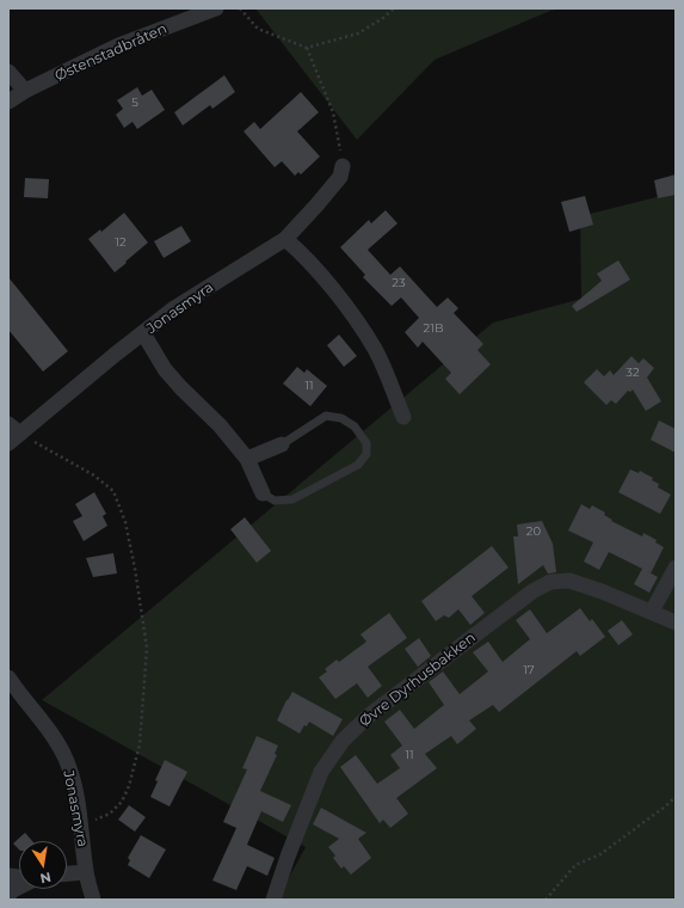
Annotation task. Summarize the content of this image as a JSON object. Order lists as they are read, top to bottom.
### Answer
{
  "streets": {
    "street": ["Østenstadbråten", "Jonasmyra", "Øvre Dyrhusbakken"]
  },
  "house_numbers": [
    "5",
    "12",
    "23",
    "21B",
    "32",
    "11",
    "20",
    "17",
    "11"
  ],
  "north": "bottom"
}
